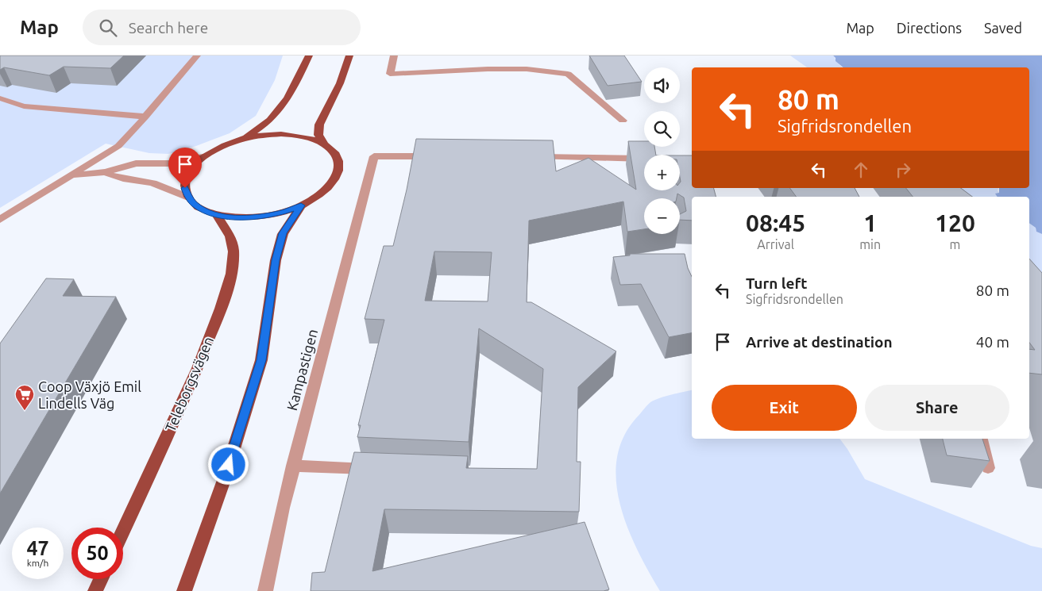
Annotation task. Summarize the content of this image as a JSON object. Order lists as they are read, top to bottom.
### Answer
{
  "streets": {
    "main road": ["Teleborgsvägen"],
    "street": ["Kampastigen"]
  },
  "places": {
    "supermarket": ["Coop Växjö Emil Lindells Väg"]
  },
  "page": {
    "header": "Map",
    "search": "Search here",
    "nav": ["Map", "Directions", "Saved"],
    "map_buttons": ["+", "−"],
    "turn": ["80 m", "Sigfridsrondellen"],
    "eta": [
      "08:45",
      "Arrival",
      "1",
      "min",
      "120",
      "m"
    ],
    "list": [
      {
        "name": "Turn left",
        "note": "Sigfridsrondellen",
        "value": "80 m"
      },
      {
        "name": "Arrive at destination",
        "value": "40 m"
      }
    ],
    "buttons": ["Exit", "Share"],
    "speed": "47 km/h",
    "limit": "50"
  }
}
